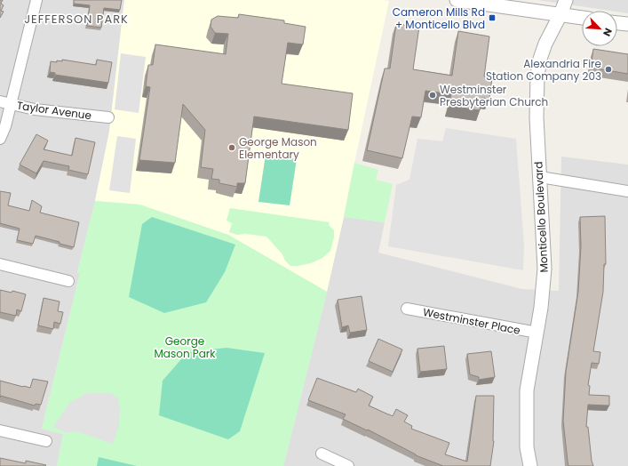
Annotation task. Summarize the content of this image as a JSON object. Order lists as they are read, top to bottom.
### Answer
{
  "streets": {
    "street": ["Taylor Avenue", "Monticello Boulevard", "Westminster Place"]
  },
  "crossings": [
    ["Monticello Boulevard", "Westminster Place"]
  ],
  "districts": ["JEFFERSON PARK"],
  "parks": ["George Mason Park"],
  "places": {
    "transit": ["Cameron Mills Rd + Monticello Blvd"],
    "other": ["Alexandria Fire Station Company 203", "Westminster Presbyterian Church", "George Mason Elementary"]
  },
  "north": "bottom right"
}
